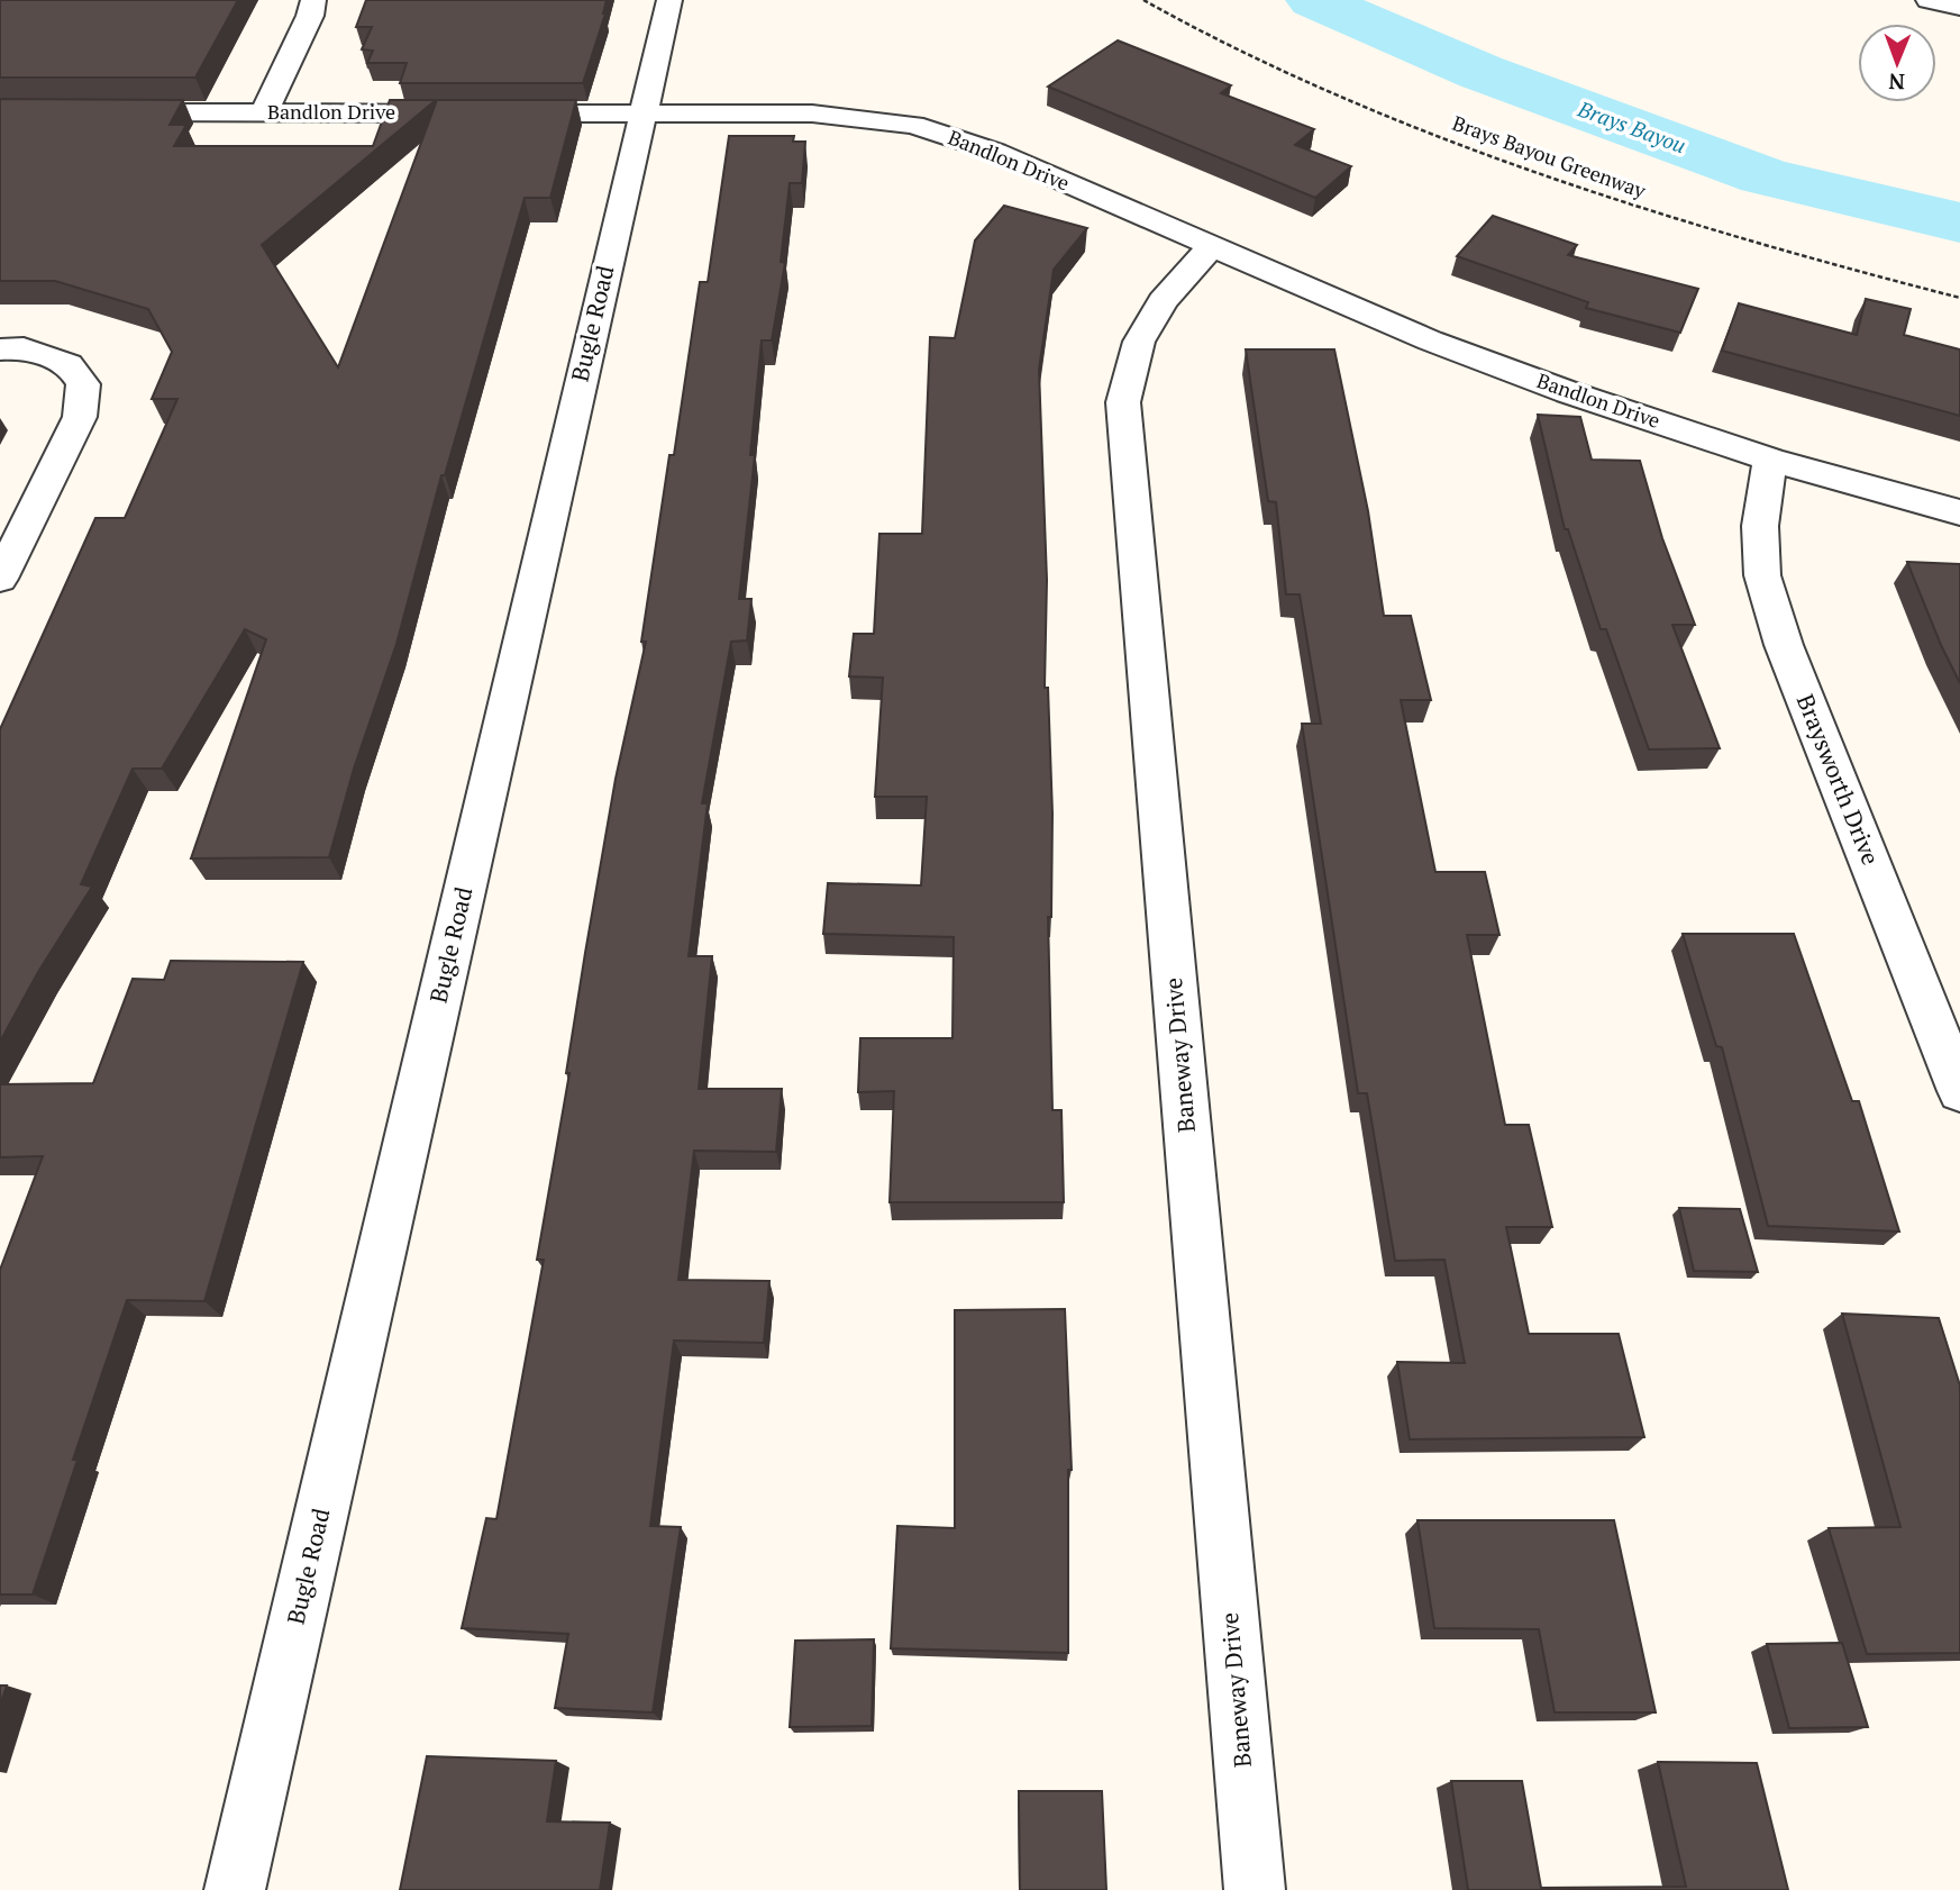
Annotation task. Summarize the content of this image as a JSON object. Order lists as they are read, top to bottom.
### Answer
{
  "streets": {
    "street": [
      "Bandlon Drive",
      "Bugle Road",
      "Braysworth Drive",
      "Baneway Drive"
    ],
    "path": ["Brays Bayou Greenway"]
  },
  "crossings": [
    ["Bandlon Drive", "Bugle Road"],
    ["Bandlon Drive", "Braysworth Drive"],
    ["Bandlon Drive", "Baneway Drive"]
  ],
  "water": ["Brays Bayou"],
  "north": "bottom"
}
